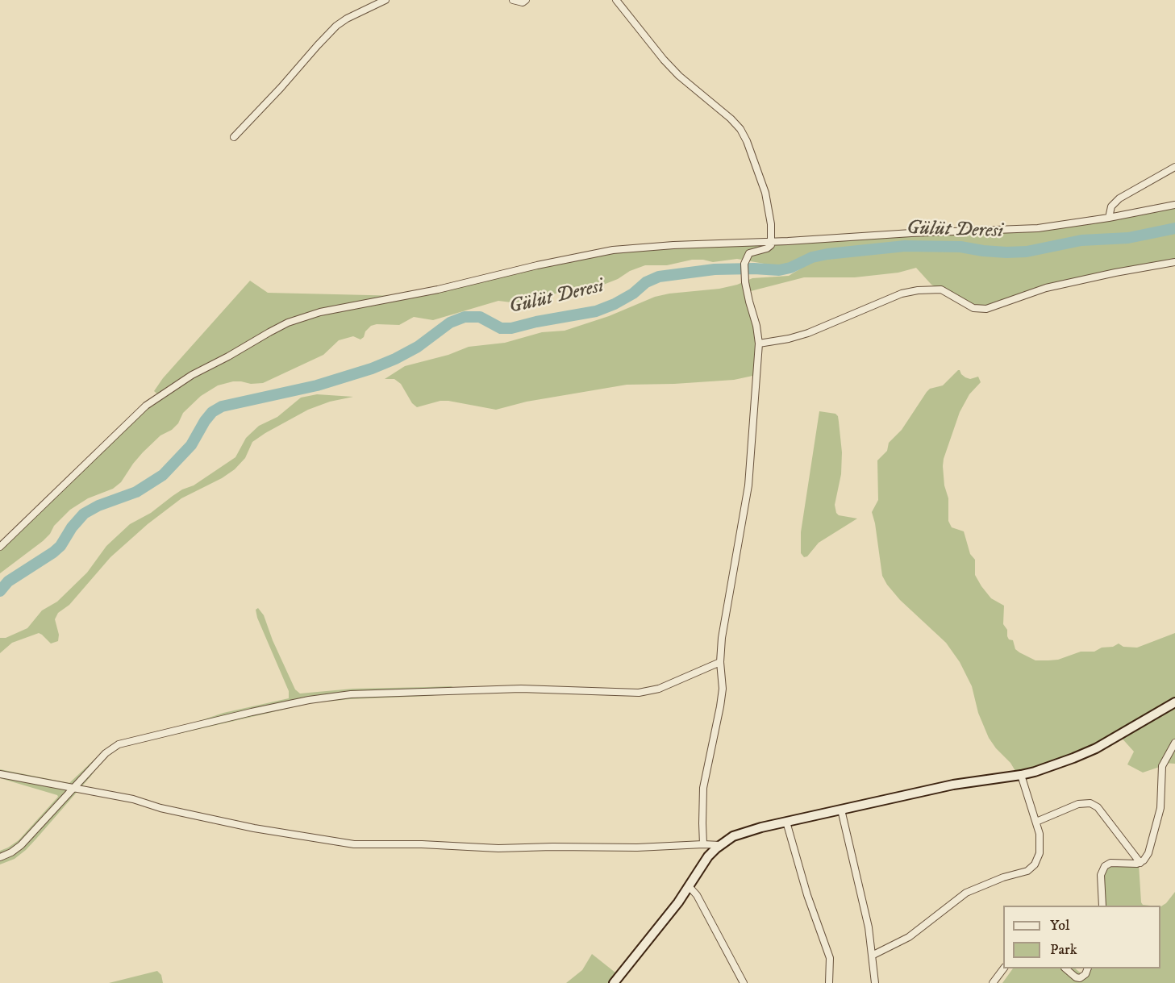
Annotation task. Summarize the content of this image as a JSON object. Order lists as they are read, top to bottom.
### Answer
{
  "water": ["Gülüt Deresi"],
  "legend": ["Yol", "Park"]
}
